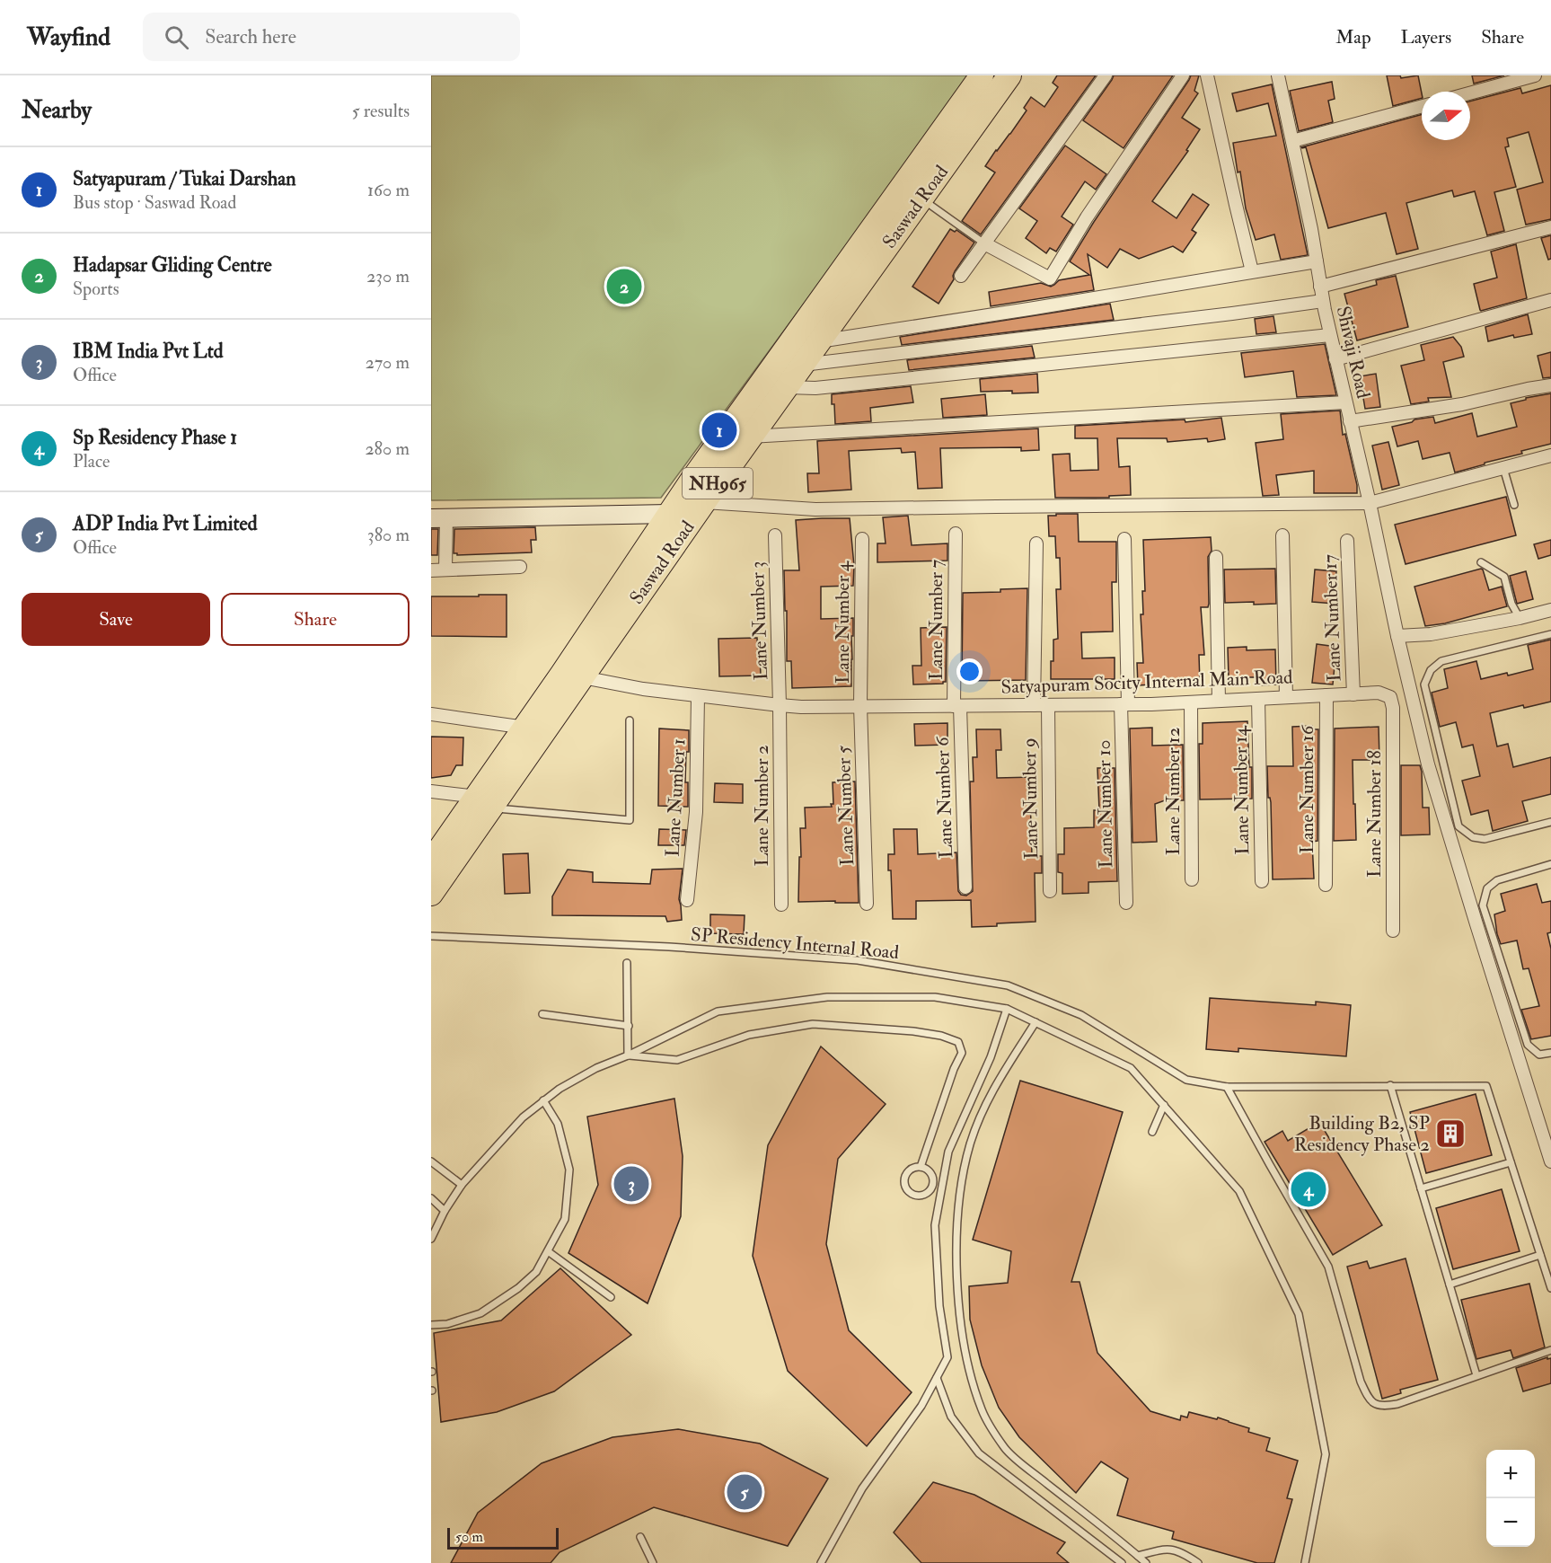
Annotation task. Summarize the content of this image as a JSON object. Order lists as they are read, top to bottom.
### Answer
{
  "streets": {
    "highway": ["Saswad Road", "NH965"],
    "street": [
      "Shivaji Road",
      "Lane Number 17",
      "Lane Number 7",
      "Lane Number 3",
      "Lane Number 4",
      "Satyapuram Socity Internal Main Road",
      "Lane Number 16",
      "Lane Number 14",
      "Lane Number 12",
      "Lane Number 1",
      "Lane Number 6",
      "Lane Number 9",
      "Lane Number 10",
      "Lane Number 2",
      "Lane Number 5",
      "Lane Number 18"
    ],
    "lane": ["SP Residency Internal Road"]
  },
  "crossings": [
    ["Saswad Road", "Satyapuram Socity Internal Main Road"],
    ["Lane Number 17", "Satyapuram Socity Internal Main Road"],
    ["Lane Number 7", "Satyapuram Socity Internal Main Road"],
    ["Lane Number 7", "Lane Number 6"],
    ["Lane Number 3", "Satyapuram Socity Internal Main Road"],
    ["Lane Number 3", "Lane Number 2"],
    ["Lane Number 4", "Satyapuram Socity Internal Main Road"],
    ["Lane Number 4", "Lane Number 5"],
    ["Satyapuram Socity Internal Main Road", "Lane Number 16"],
    ["Satyapuram Socity Internal Main Road", "Lane Number 14"],
    ["Satyapuram Socity Internal Main Road", "Lane Number 12"],
    ["Satyapuram Socity Internal Main Road", "Lane Number 1"],
    ["Satyapuram Socity Internal Main Road", "Lane Number 6"],
    ["Satyapuram Socity Internal Main Road", "Lane Number 9"],
    ["Satyapuram Socity Internal Main Road", "Lane Number 10"],
    ["Satyapuram Socity Internal Main Road", "Lane Number 2"],
    ["Satyapuram Socity Internal Main Road", "Lane Number 5"],
    ["Satyapuram Socity Internal Main Road", "Lane Number 18"]
  ],
  "places": {
    "building": ["Building B2, SP Residency Phase 2"]
  },
  "scale_bar": "50 m",
  "north": "right",
  "page": {
    "header": "Wayfind",
    "search": "Search here",
    "nav": ["Map", "Layers", "Share"],
    "heading": ["Nearby", "5 results"],
    "list": [
      {
        "mark": "1",
        "name": "Satyapuram / Tukai Darshan",
        "note": "Bus stop · Saswad Road",
        "value": "160 m"
      },
      {
        "mark": "2",
        "name": "Hadapsar Gliding Centre",
        "note": "Sports",
        "value": "230 m"
      },
      {
        "mark": "3",
        "name": "IBM India Pvt Ltd",
        "note": "Office",
        "value": "270 m"
      },
      {
        "mark": "4",
        "name": "Sp Residency Phase 1",
        "note": "Place",
        "value": "280 m"
      },
      {
        "mark": "5",
        "name": "ADP India Pvt Limited",
        "note": "Office",
        "value": "380 m"
      }
    ],
    "pins": [
      "2",
      "1",
      "3",
      "4",
      "5"
    ],
    "buttons": ["Save", "Share"],
    "map_buttons": ["+", "−"],
    "scale": "50 m"
  }
}
